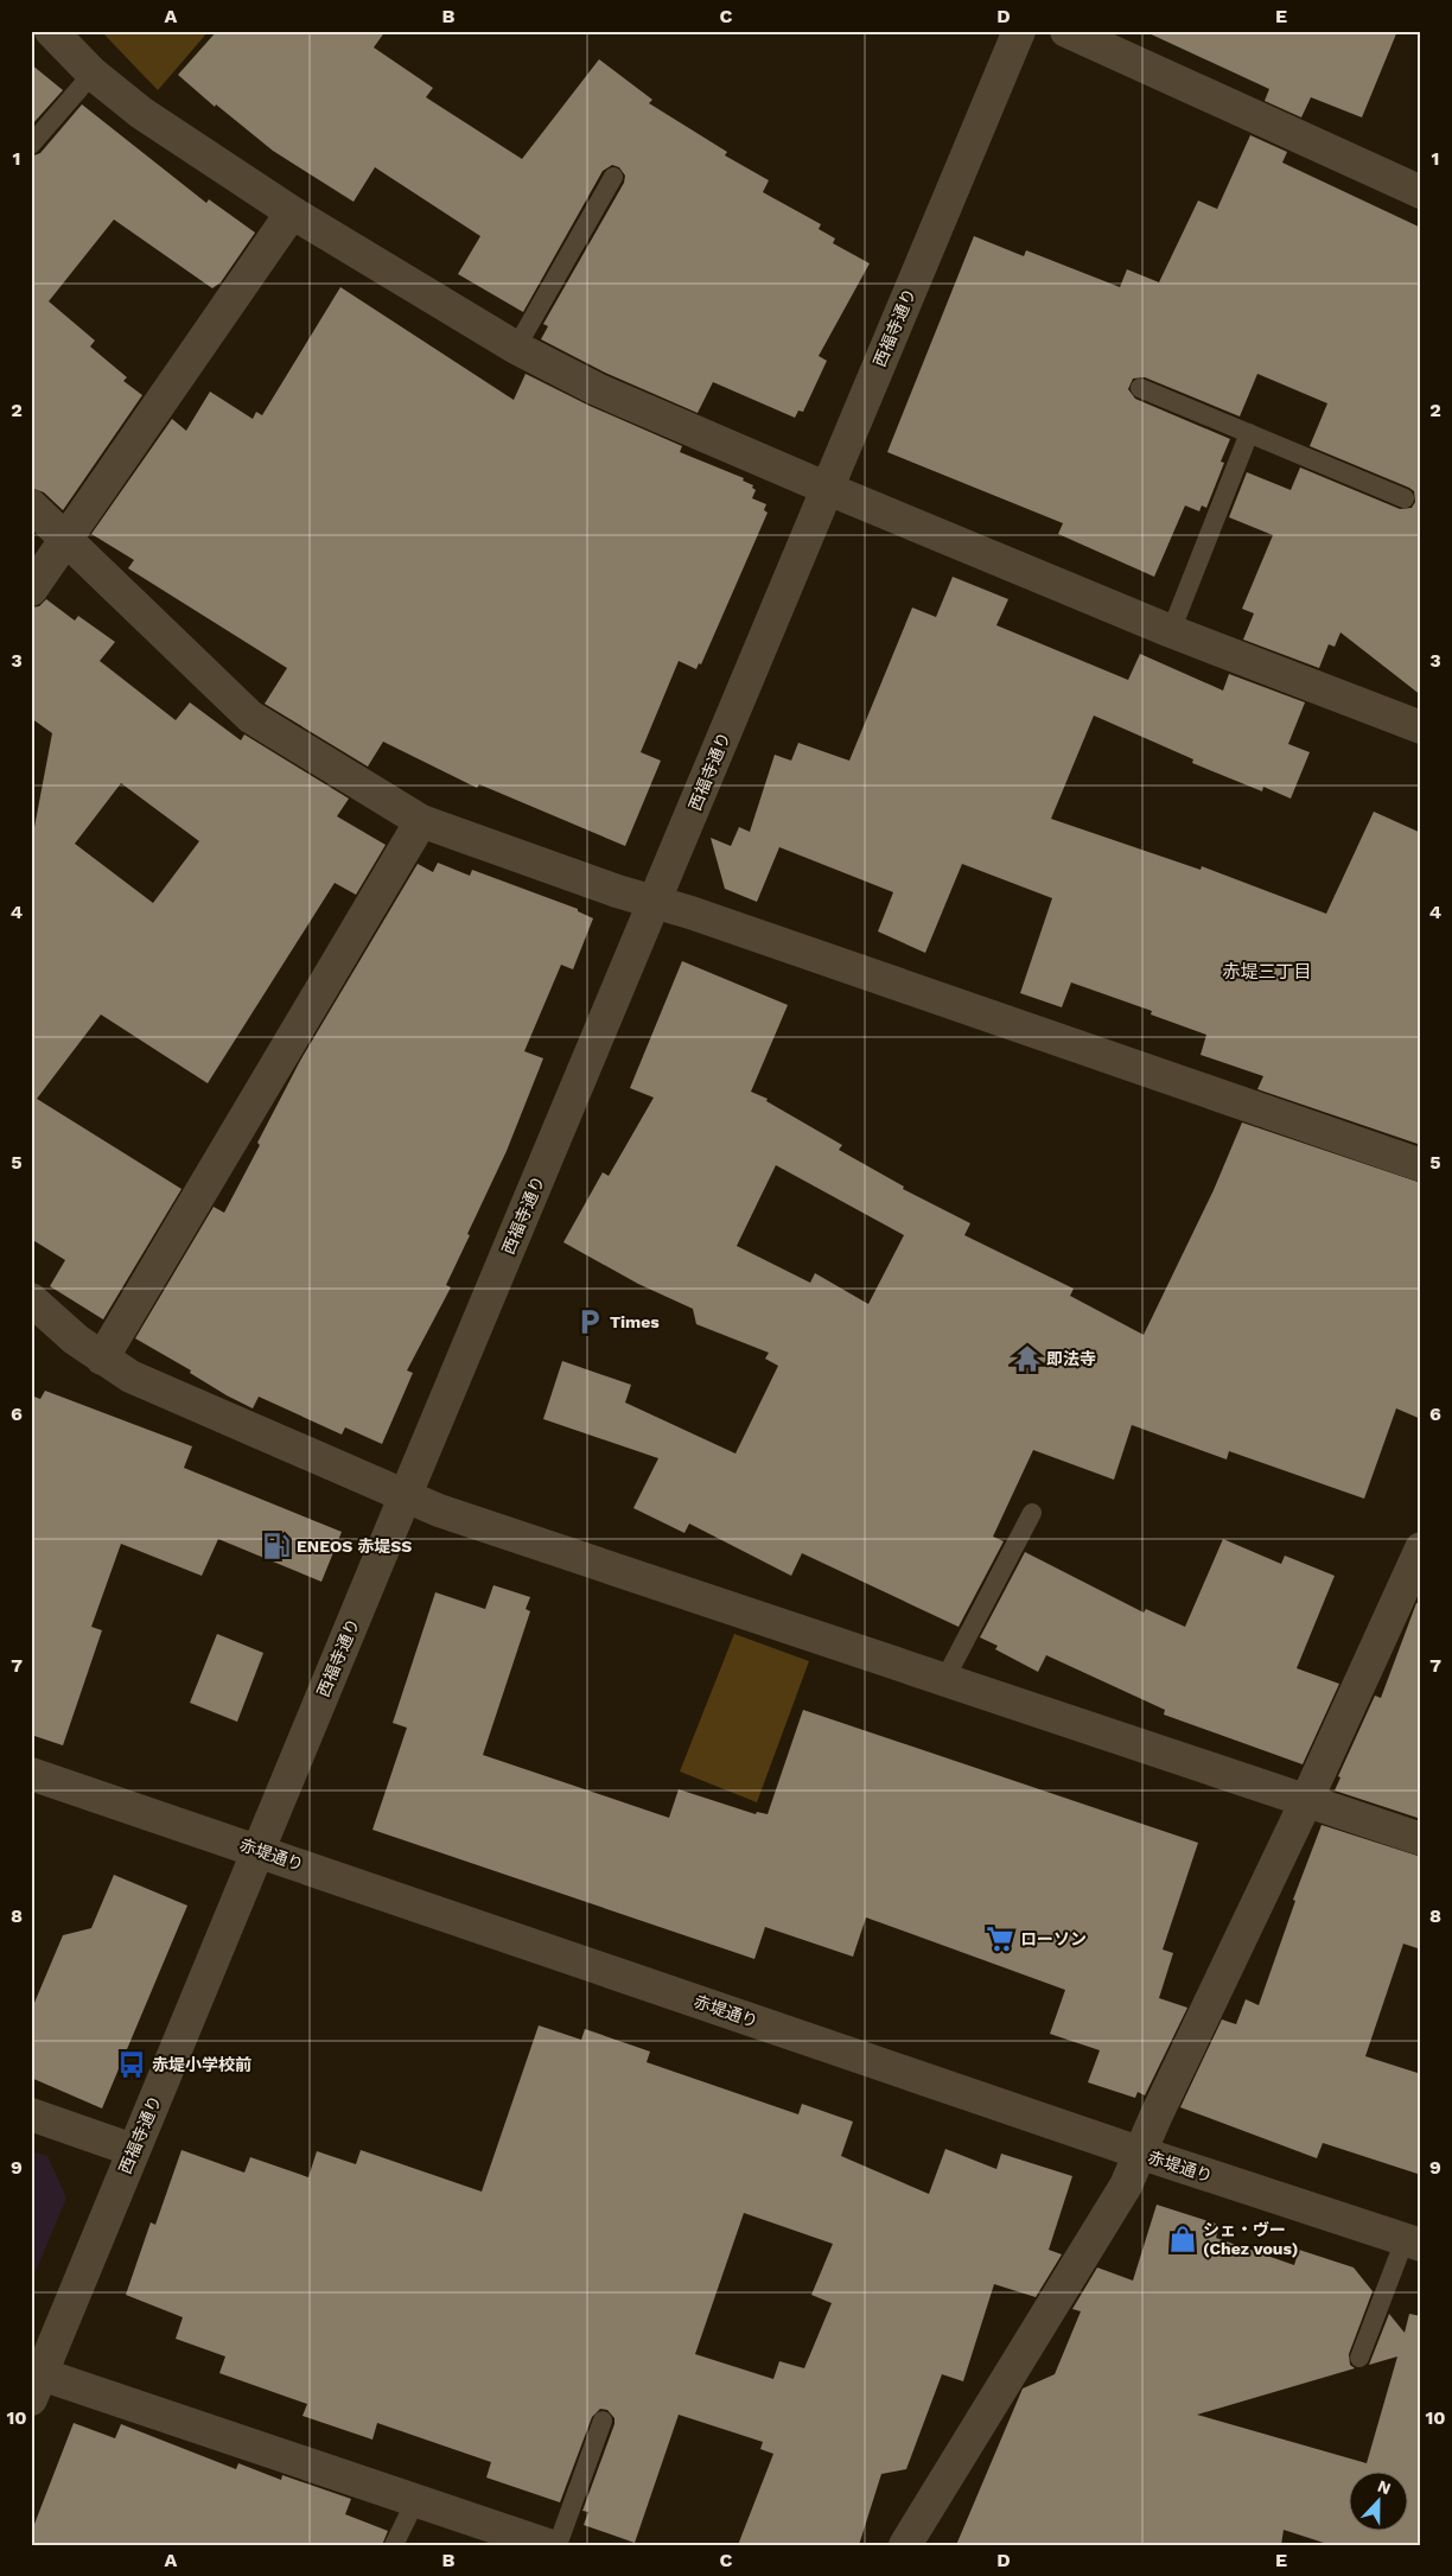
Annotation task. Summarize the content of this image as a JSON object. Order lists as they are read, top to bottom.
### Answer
{
  "streets": {
    "street": ["西福寺通り", "赤堤通り"]
  },
  "crossings": [
    ["西福寺通り", "赤堤通り"]
  ],
  "districts": ["赤堤三丁目"],
  "places": {
    "parking": ["Times"],
    "temple": ["即法寺"],
    "fuel station": ["ENEOS 赤堤SS"],
    "supermarket": ["ローソン"],
    "bus stop": ["赤堤小学校前"],
    "shop": ["シェ・ヴー (Chez vous)"]
  },
  "north": "top",
  "grid": {
    "columns": [
      "A",
      "B",
      "C",
      "D",
      "E"
    ],
    "rows": [
      "1",
      "2",
      "3",
      "4",
      "5",
      "6",
      "7",
      "8",
      "9",
      "10"
    ]
  }
}
